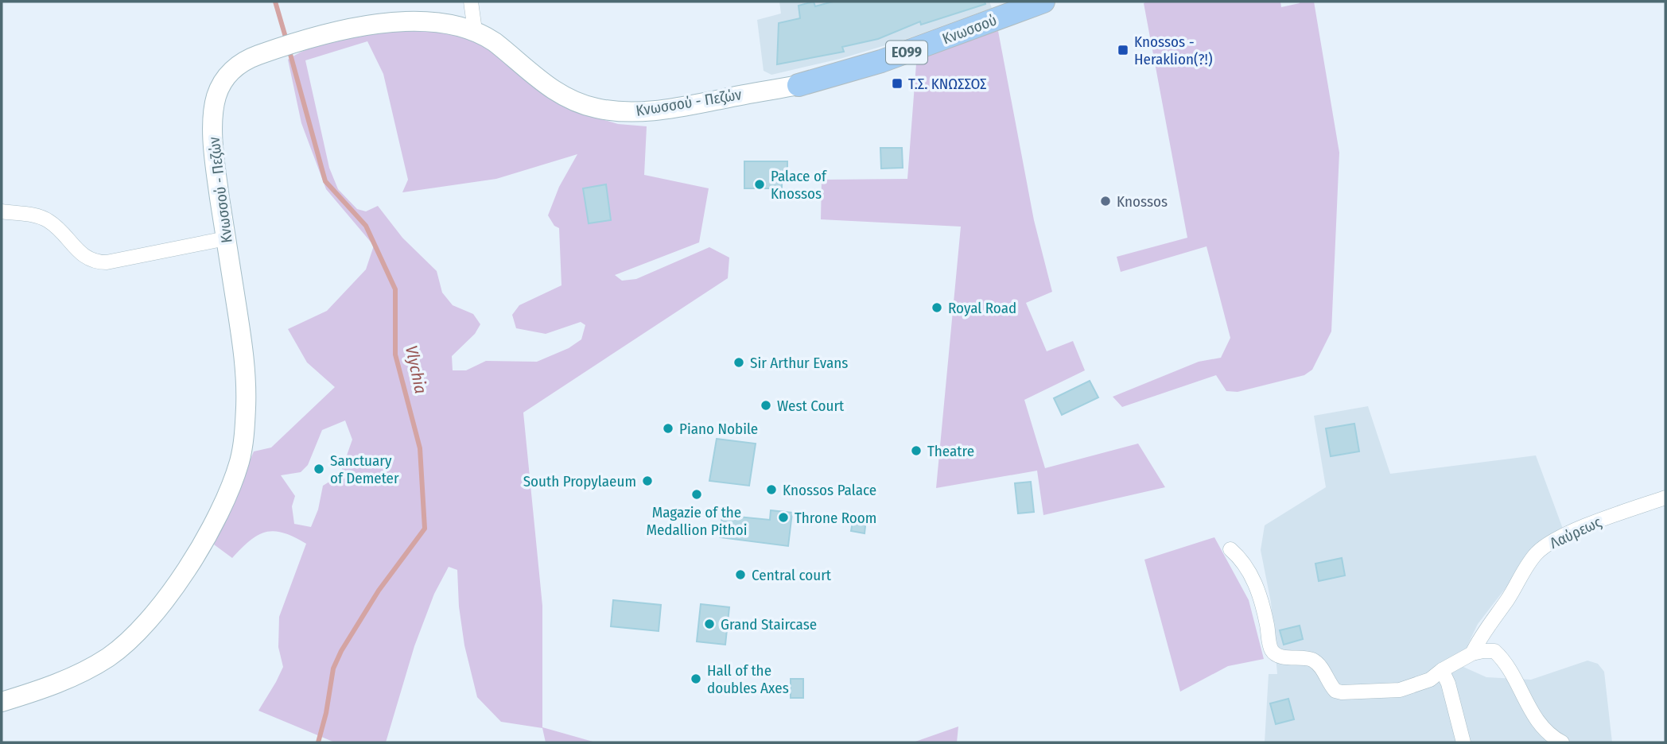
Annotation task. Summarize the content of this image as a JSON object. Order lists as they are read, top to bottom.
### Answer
{
  "streets": {
    "main road": ["Κνωσσού", "ΕΟ99", "Κνωσσού - Πεζών"],
    "street": ["Λαύρεως"]
  },
  "crossings": [
    ["Κνωσσού", "Κνωσσού - Πεζών"]
  ],
  "water": ["Vlychia"],
  "places": {
    "transit": ["Knossos - Heraklion(?!)", "Τ.Σ. ΚΝΩΣΣΟΣ"],
    "other": [
      "Palace of Knossos",
      "Knossos",
      "Royal Road",
      "Sir Arthur Evans",
      "West Court",
      "Piano Nobile",
      "Theatre",
      "Sanctuary of Demeter",
      "South Propylaeum",
      "Knossos Palace",
      "Magazie of the Medallion Pithoi",
      "Throne Room",
      "Central court",
      "Grand Staircase",
      "Hall of the doubles Axes"
    ]
  }
}
